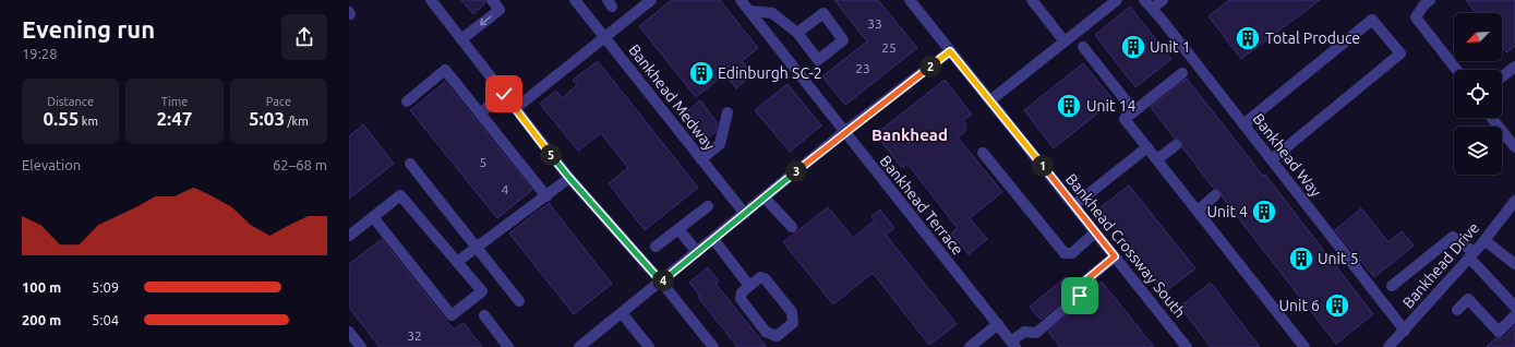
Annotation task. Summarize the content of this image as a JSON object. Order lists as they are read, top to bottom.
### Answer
{
  "streets": {
    "street": [
      "Bankhead Medway",
      "Bankhead Way",
      "Bankhead Terrace",
      "Bankhead Crossway South",
      "Bankhead Drive"
    ]
  },
  "crossings": [
    ["Bankhead Way", "Bankhead Drive"]
  ],
  "districts": ["Bankhead"],
  "places": {
    "building": [
      "Total Produce",
      "Unit 1",
      "Edinburgh SC-2",
      "Unit 14",
      "Unit 4",
      "Unit 5",
      "Unit 6"
    ]
  },
  "house_numbers": [
    "33",
    "25",
    "23",
    "5",
    "4",
    "32"
  ],
  "north": "bottom left",
  "page": {
    "heading": ["Evening run", "19:28"],
    "pins": [
      "2",
      "5",
      "1",
      "3",
      "4"
    ],
    "stats": [
      ["Distance", "0.55 km"],
      ["Time", "2:47"],
      ["Pace", "5:03 /km"]
    ],
    "chart": ["Elevation", "62–68 m"],
    "list": [
      {
        "name": "100 m",
        "note": "5:09"
      },
      {
        "name": "200 m",
        "note": "5:04"
      }
    ]
  }
}
